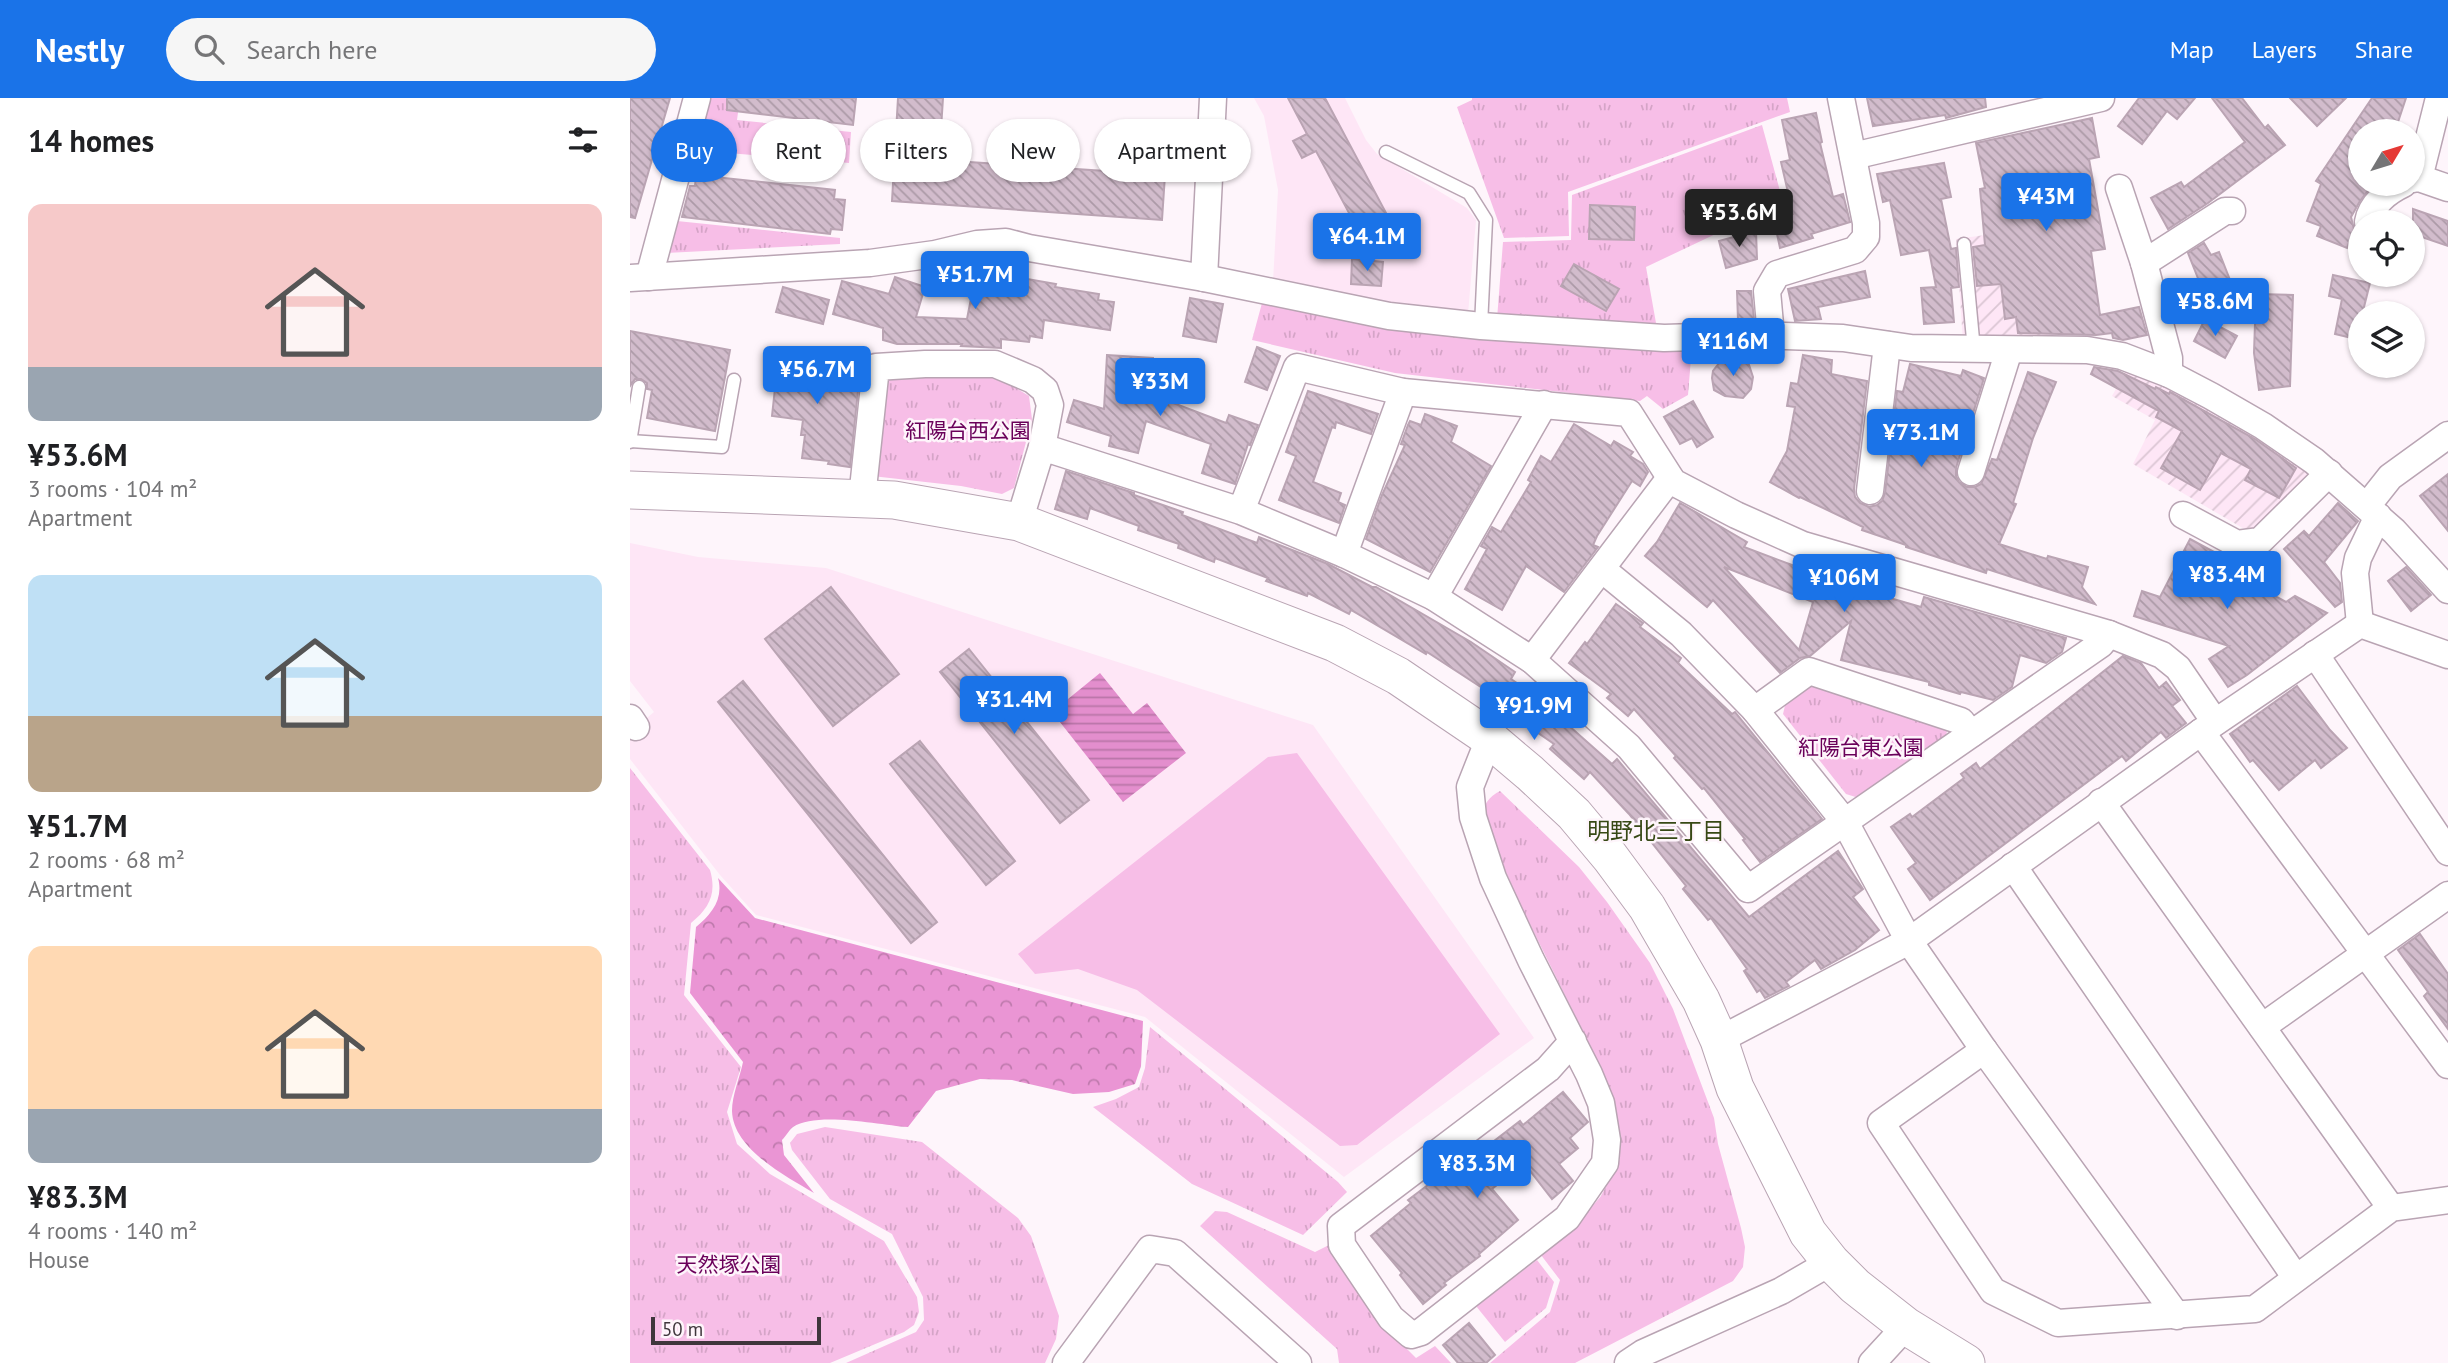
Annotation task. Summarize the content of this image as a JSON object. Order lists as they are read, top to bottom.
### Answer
{
  "districts": ["明野北三丁目"],
  "parks": ["紅陽台西公園", "紅陽台東公園", "天然塚公園"],
  "scale_bar": "50 m",
  "north": "top right",
  "page": {
    "header": "Nestly",
    "search": "Search here",
    "nav": ["Map", "Layers", "Share"],
    "heading": "14 homes",
    "chip": [
      "Buy",
      "Rent",
      "Filters",
      "New",
      "Apartment"
    ],
    "price": [
      "¥43M",
      "¥53.6M",
      "¥64.1M",
      "¥51.7M",
      "¥58.6M",
      "¥116M",
      "¥56.7M",
      "¥33M",
      "¥73.1M",
      "¥83.4M",
      "¥106M",
      "¥31.4M",
      "¥91.9M",
      "¥83.3M"
    ],
    "list": [
      {
        "name": "¥53.6M",
        "note": "3 rooms · 104 m² · Apartment"
      },
      {
        "name": "¥51.7M",
        "note": "2 rooms · 68 m² · Apartment"
      },
      {
        "name": "¥83.3M",
        "note": "4 rooms · 140 m² · House"
      }
    ],
    "scale": "50 m"
  }
}
